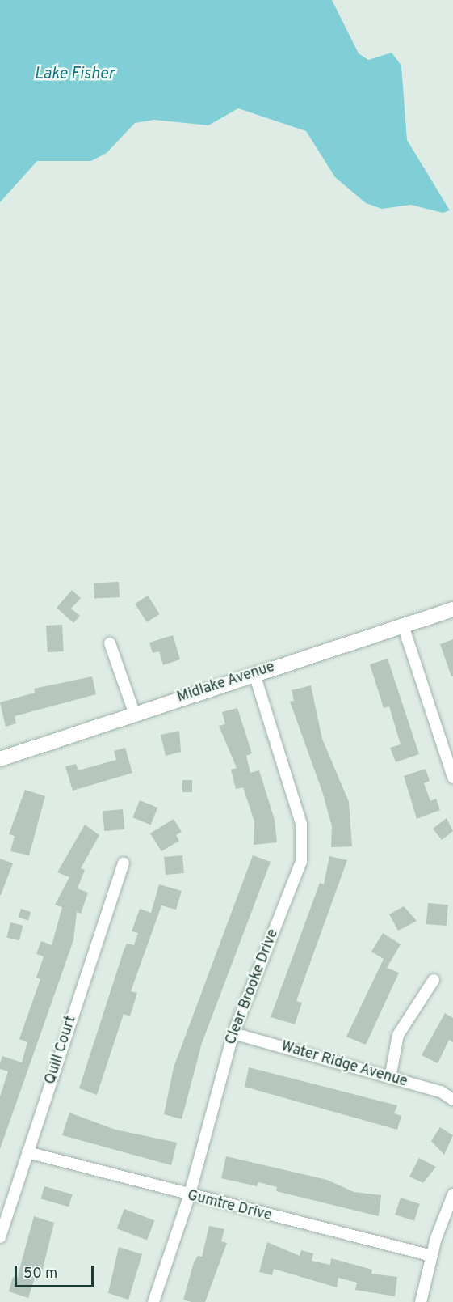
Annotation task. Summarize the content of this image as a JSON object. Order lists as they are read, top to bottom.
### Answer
{
  "streets": {
    "street": [
      "Midlake Avenue",
      "Clear Brooke Drive",
      "Quill Court",
      "Water Ridge Avenue",
      "Gumtre Drive"
    ]
  },
  "crossings": [
    ["Midlake Avenue", "Clear Brooke Drive"],
    ["Clear Brooke Drive", "Water Ridge Avenue"],
    ["Clear Brooke Drive", "Gumtre Drive"],
    ["Quill Court", "Gumtre Drive"]
  ],
  "water": ["Lake Fisher"],
  "scale_bar": "50 m"
}
